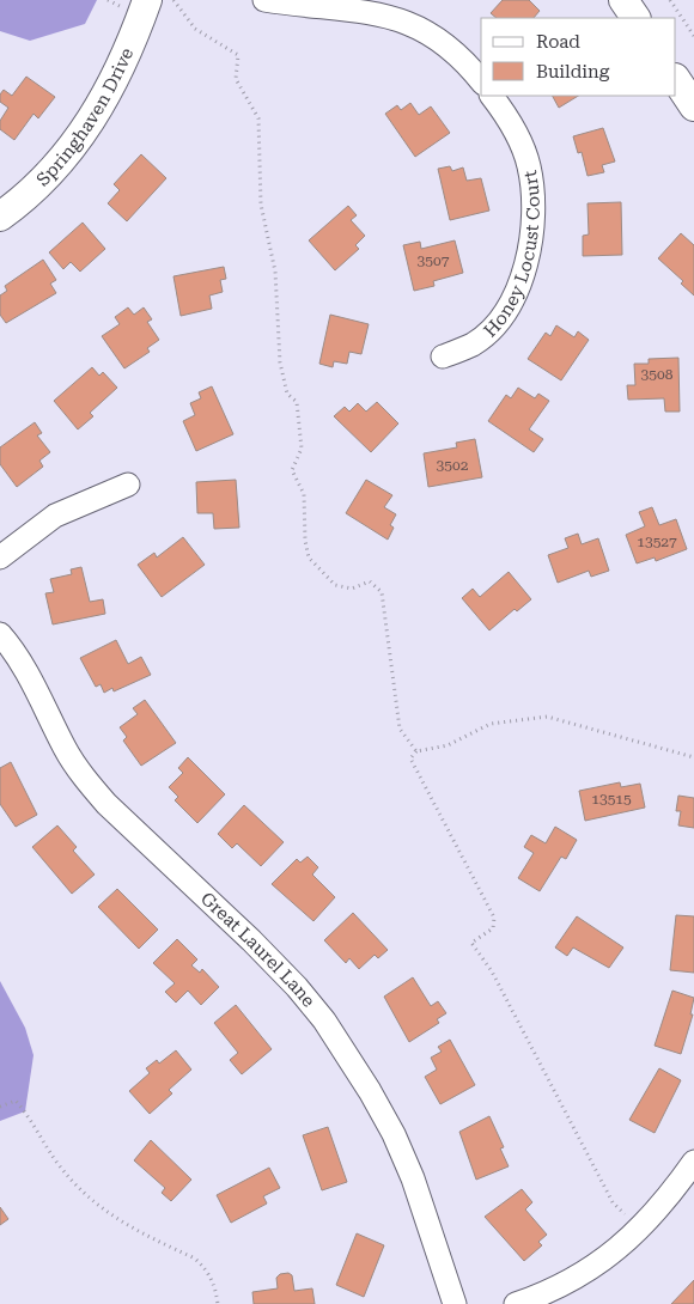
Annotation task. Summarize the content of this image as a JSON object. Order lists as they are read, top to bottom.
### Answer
{
  "streets": {
    "street": ["Springhaven Drive", "Honey Locust Court", "Great Laurel Lane"]
  },
  "house_numbers": [
    "3507",
    "3508",
    "3502",
    "13527",
    "13515"
  ],
  "legend": ["Road", "Building"]
}
